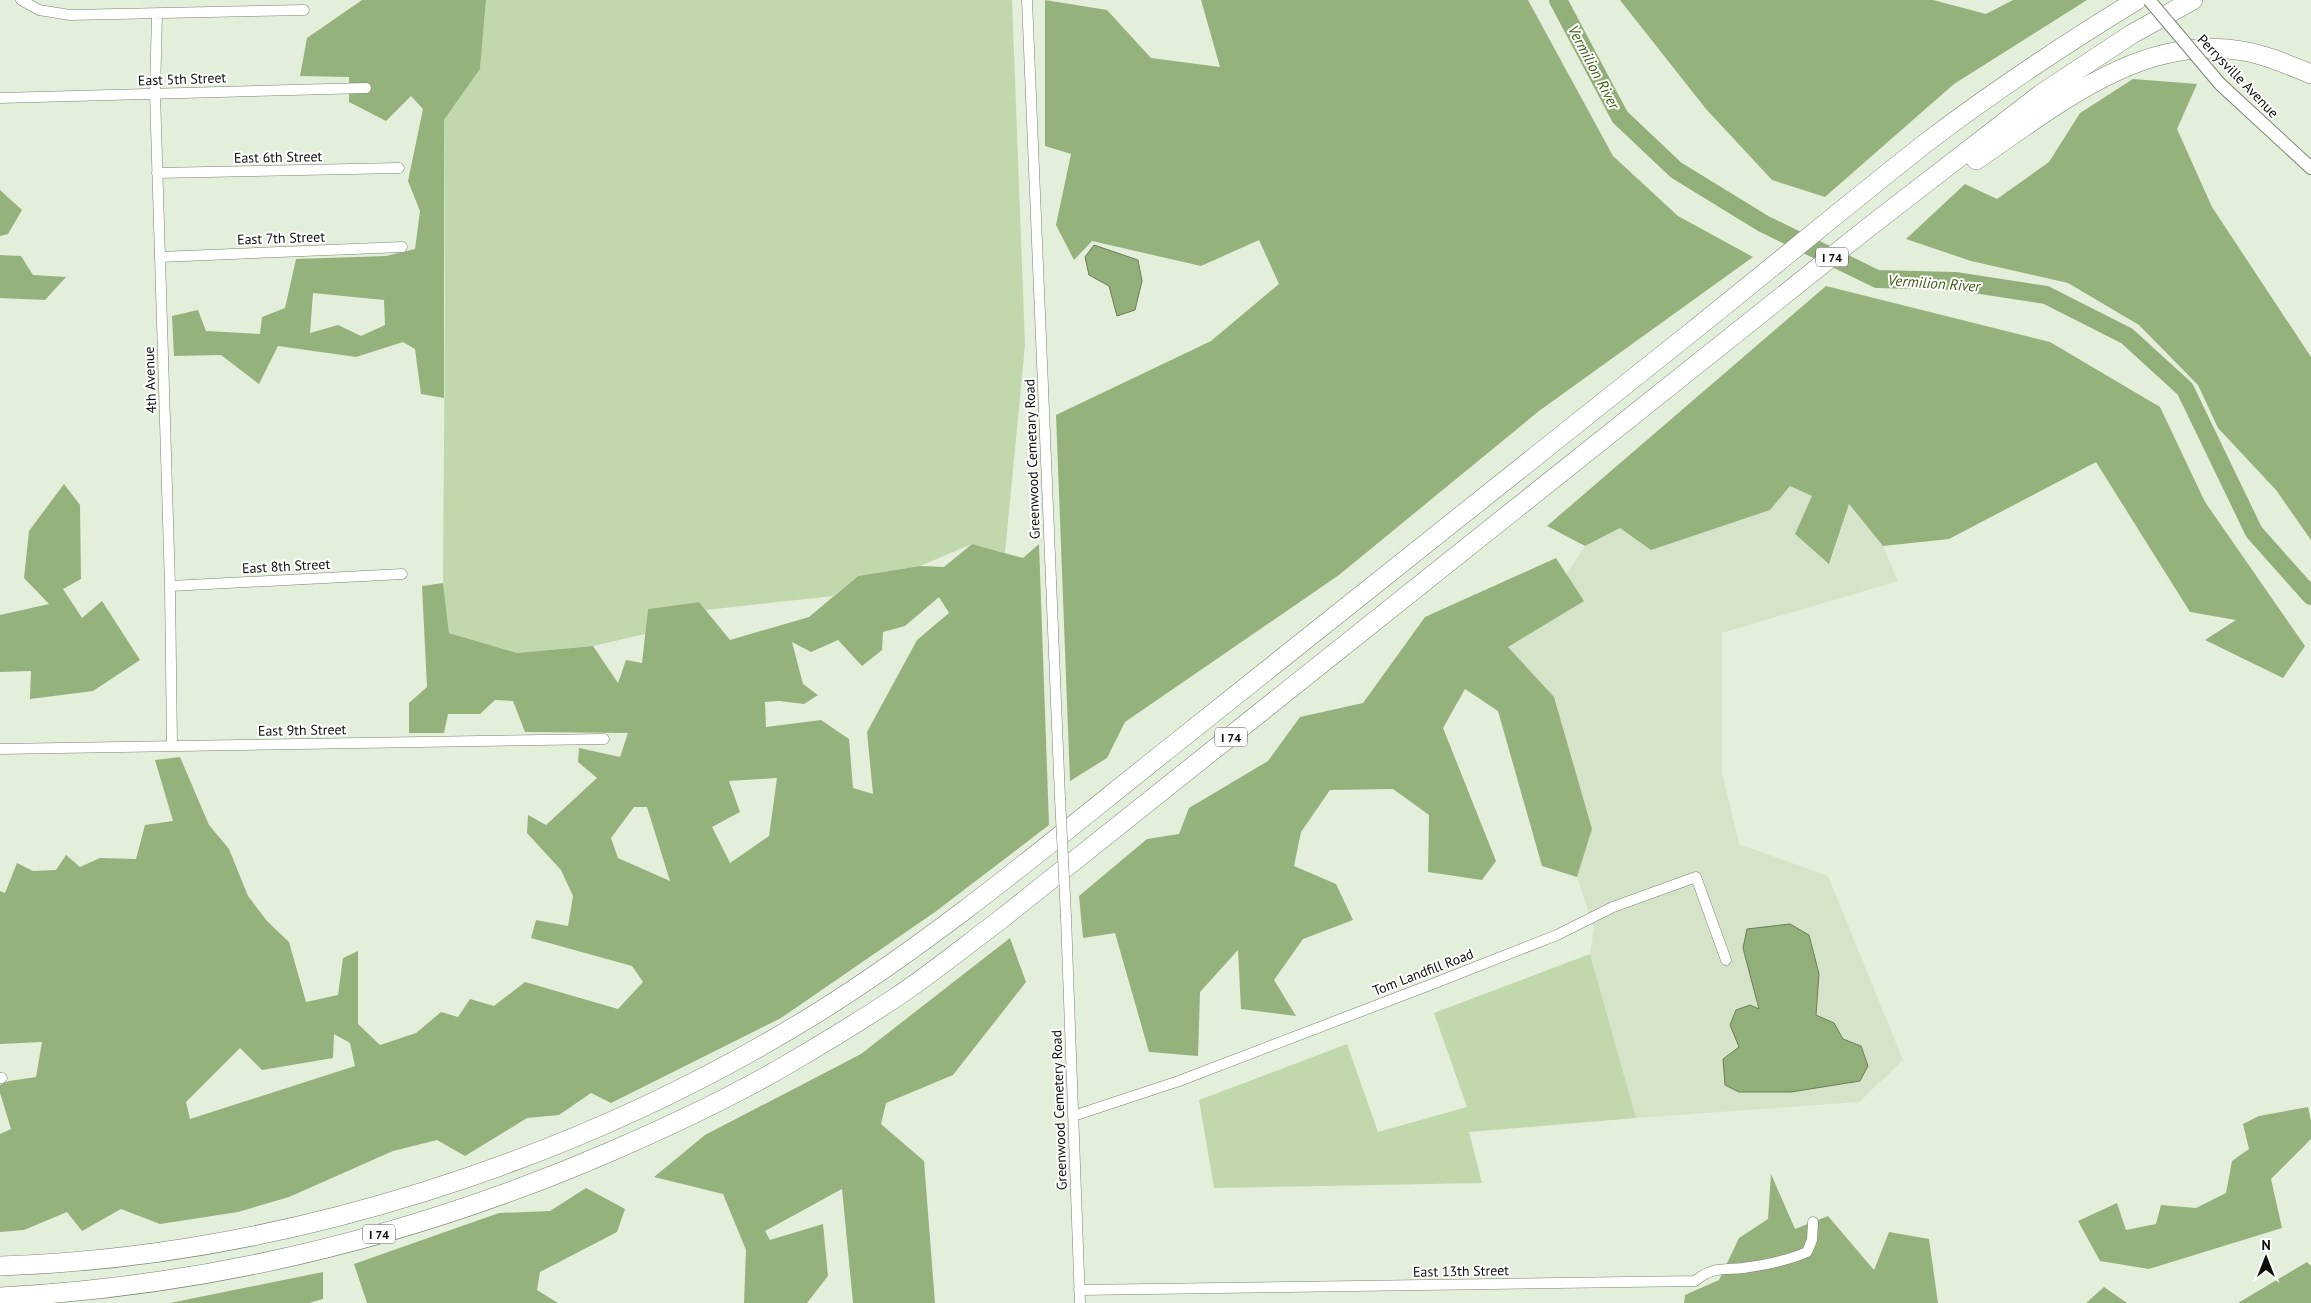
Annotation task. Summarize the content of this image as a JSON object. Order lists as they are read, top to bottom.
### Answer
{
  "streets": {
    "highway": ["I 74"],
    "street": [
      "Perrysville Avenue",
      "East 5th Street",
      "East 6th Street",
      "East 7th Street",
      "4th Avenue",
      "Greenwood Cemetary Road",
      "East 8th Street",
      "East 9th Street",
      "Tom Landfill Road",
      "Greenwood Cemetery Road",
      "East 13th Street"
    ]
  },
  "crossings": [
    ["East 5th Street", "4th Avenue"],
    ["East 6th Street", "4th Avenue"],
    ["East 7th Street", "4th Avenue"],
    ["4th Avenue", "East 8th Street"],
    ["4th Avenue", "East 9th Street"],
    ["Greenwood Cemetary Road", "Greenwood Cemetery Road"],
    ["Tom Landfill Road", "Greenwood Cemetery Road"],
    ["Greenwood Cemetery Road", "East 13th Street"]
  ],
  "water": ["Vermilion River"],
  "north": "top"
}
